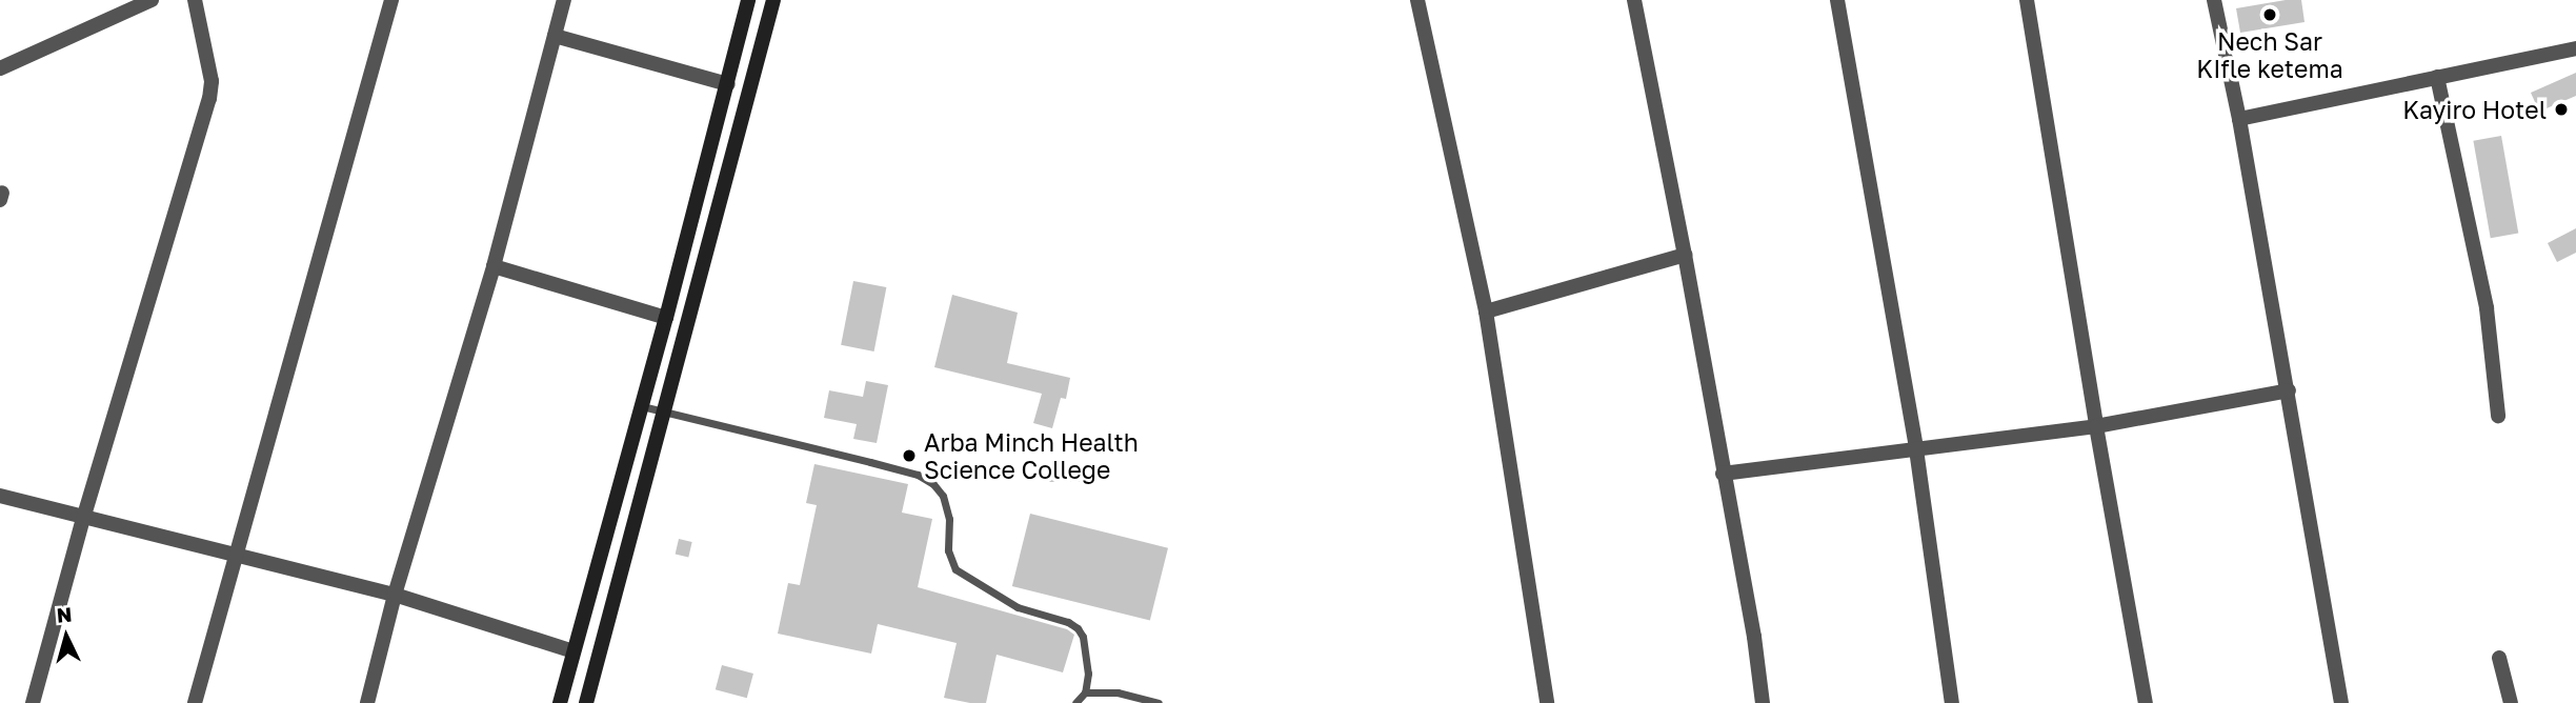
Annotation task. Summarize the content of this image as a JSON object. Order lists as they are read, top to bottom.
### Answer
{
  "places": ["Nech Sar KIfle ketema", "Kayiro Hotel", "Arba Minch Health Science College"],
  "north": "top"
}
